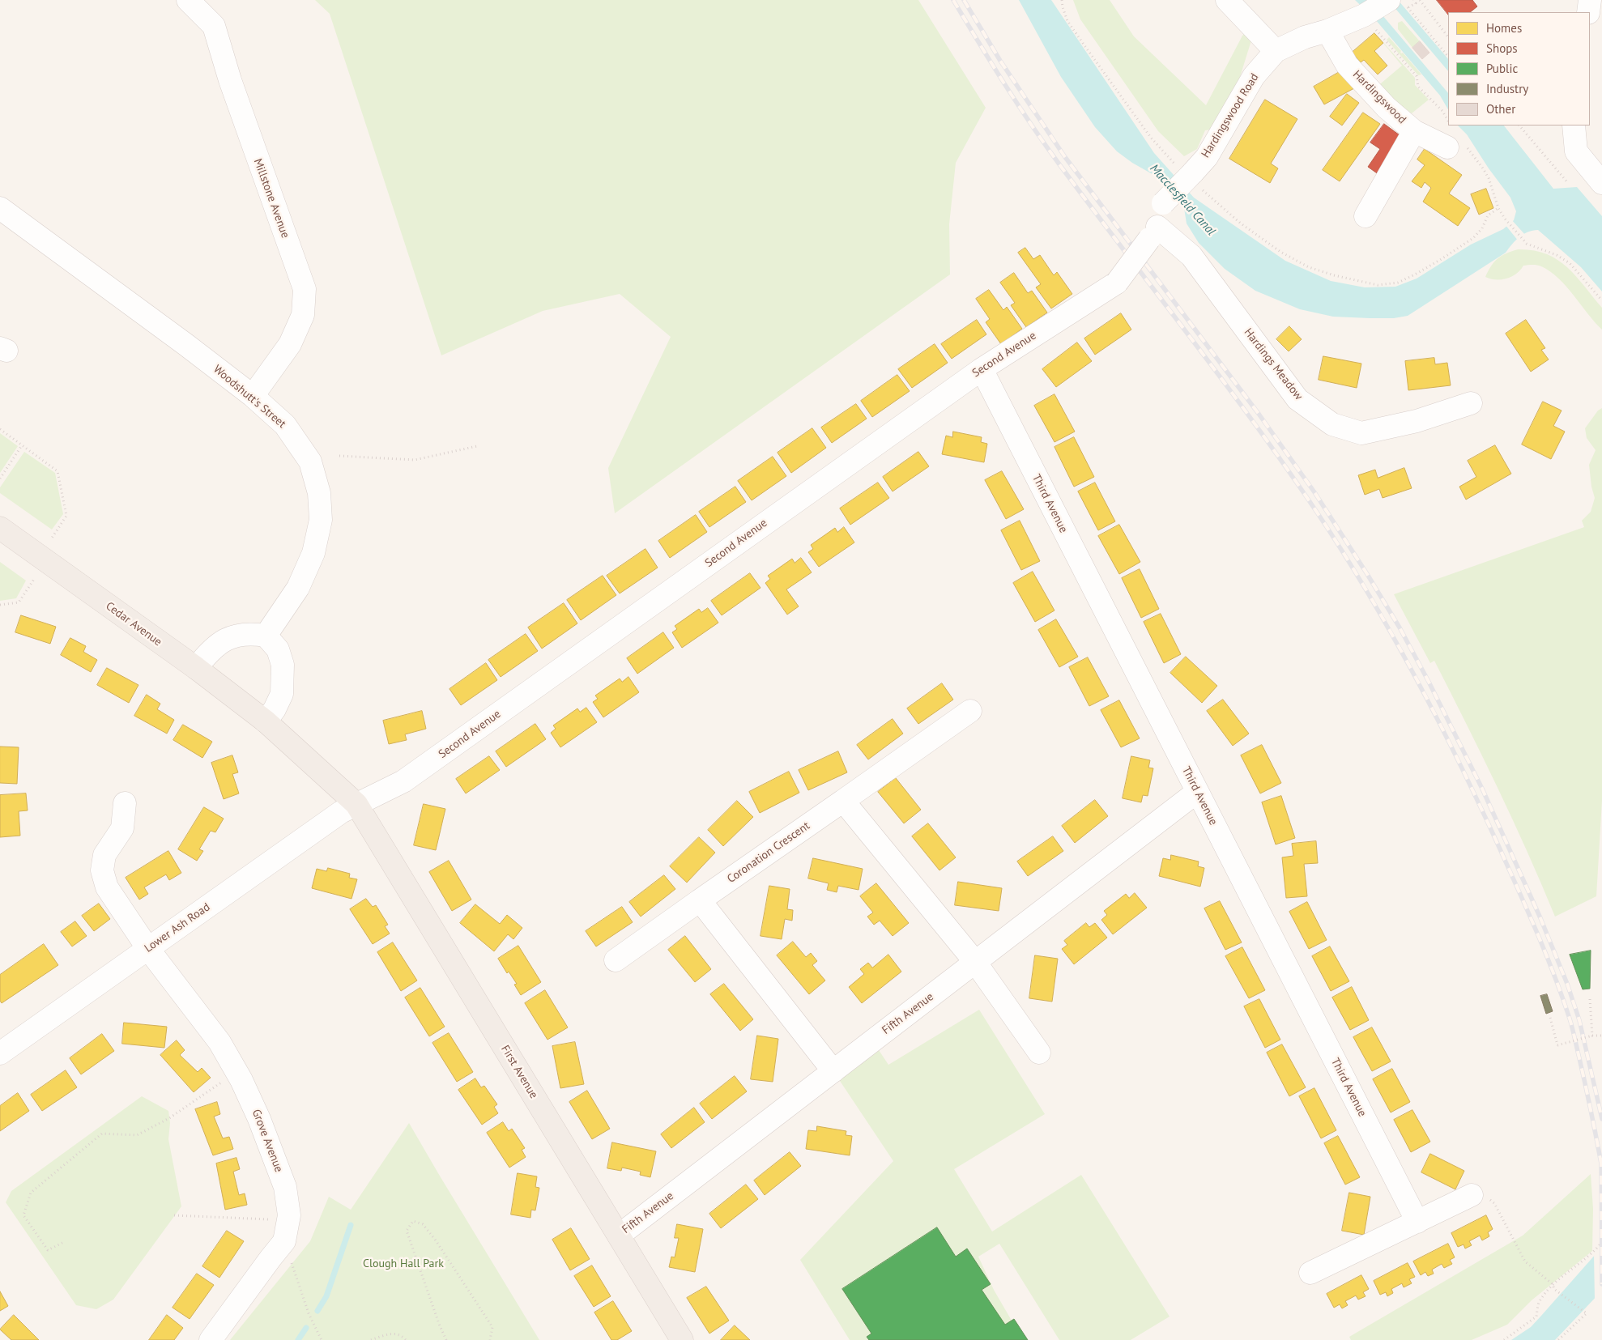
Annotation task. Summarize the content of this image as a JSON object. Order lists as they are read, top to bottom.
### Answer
{
  "streets": {
    "main road": ["Cedar Avenue", "First Avenue"],
    "street": [
      "Hardingswood",
      "Hardingswood Road",
      "Millstone Avenue",
      "Second Avenue",
      "Hardings Meadow",
      "Woodshutt's Street",
      "Third Avenue",
      "Coronation Crescent",
      "Lower Ash Road",
      "Fifth Avenue",
      "Grove Avenue"
    ]
  },
  "crossings": [
    ["Hardingswood", "Hardingswood Road"],
    ["Hardingswood Road", "Second Avenue"],
    ["Hardingswood Road", "Hardings Meadow"],
    ["Millstone Avenue", "Woodshutt's Street"],
    ["Second Avenue", "Third Avenue"],
    ["Second Avenue", "Cedar Avenue"],
    ["Second Avenue", "Lower Ash Road"],
    ["Second Avenue", "First Avenue"],
    ["Third Avenue", "Fifth Avenue"],
    ["Cedar Avenue", "Lower Ash Road"],
    ["Cedar Avenue", "First Avenue"],
    ["Lower Ash Road", "First Avenue"],
    ["Lower Ash Road", "Grove Avenue"],
    ["Fifth Avenue", "First Avenue"]
  ],
  "water": ["Macclesfield Canal"],
  "parks": ["Clough Hall Park"],
  "legend": [
    "Homes",
    "Shops",
    "Public",
    "Industry",
    "Other"
  ]
}
